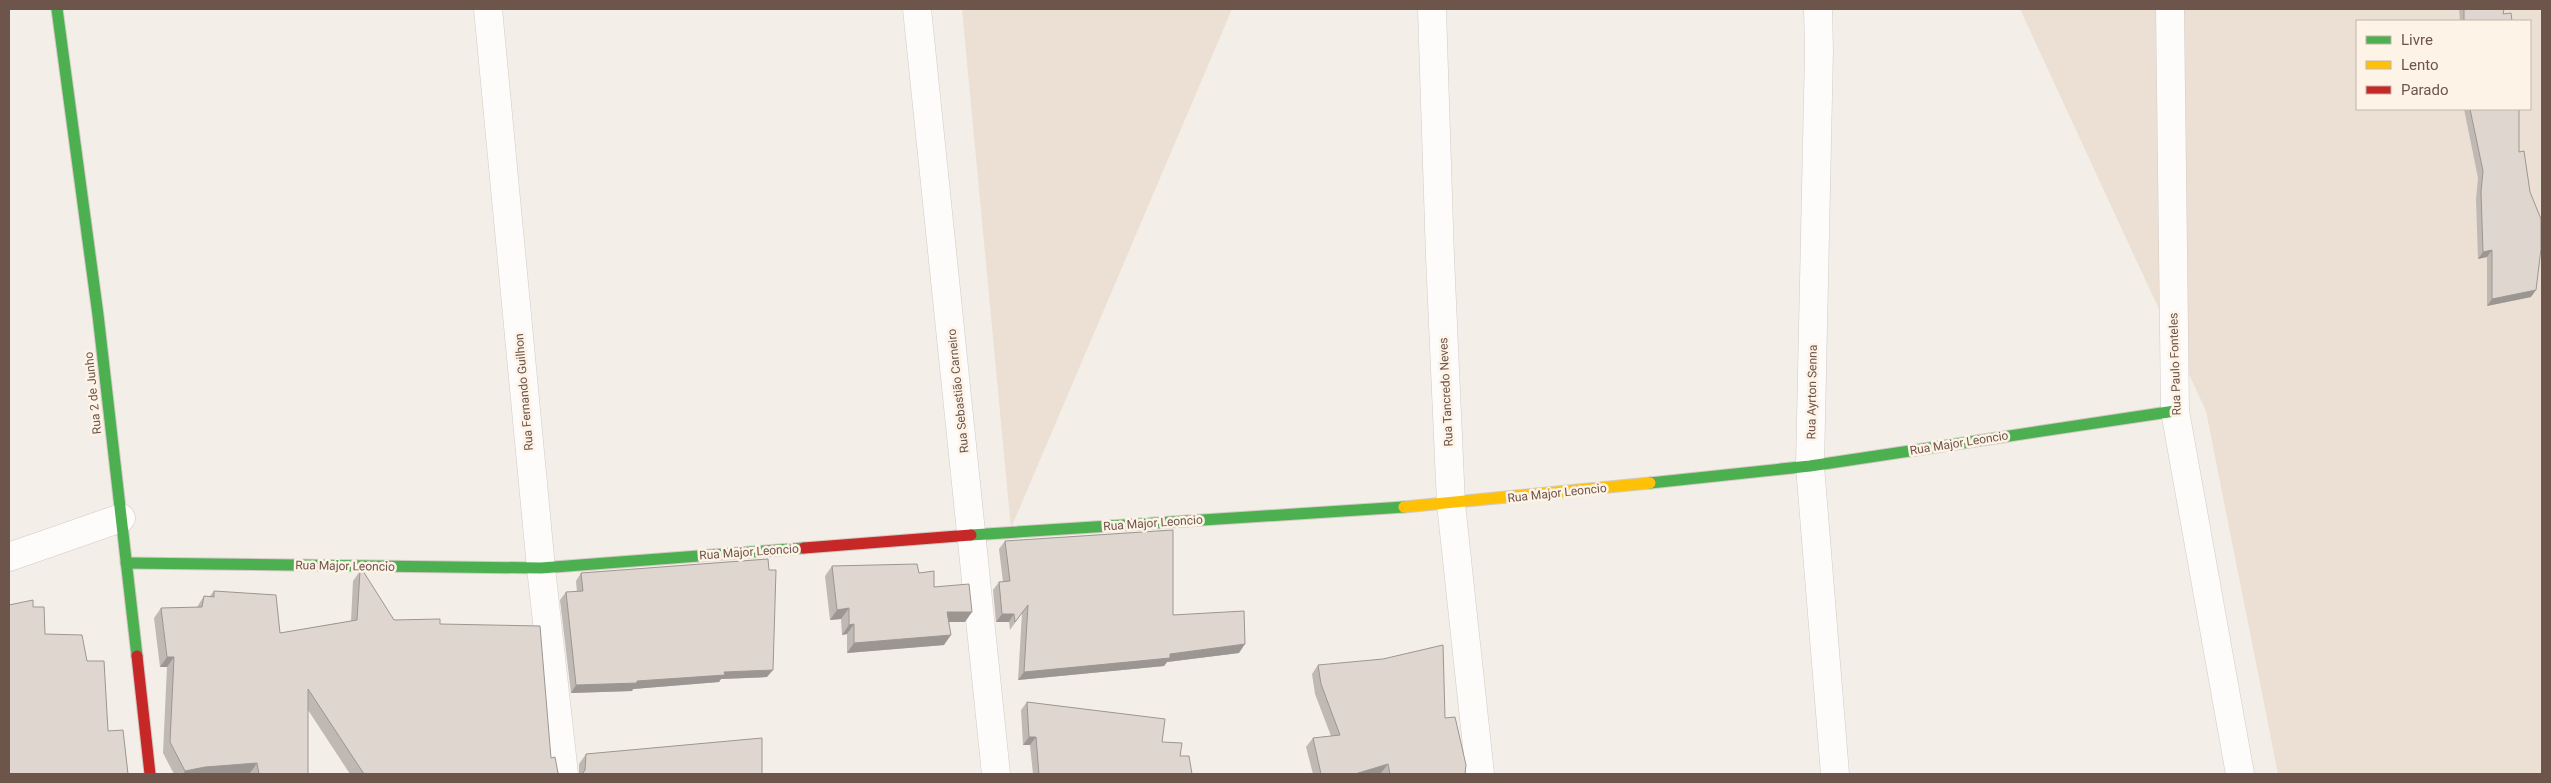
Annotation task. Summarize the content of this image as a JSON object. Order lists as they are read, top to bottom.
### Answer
{
  "streets": {
    "street": [
      "Rua Paulo Fonteles",
      "Rua Sebastião Carneiro",
      "Rua Fernando Guilhon",
      "Rua Tancredo Neves",
      "Rua Ayrton Senna",
      "Rua 2 de Junho",
      "Rua Major Leoncio"
    ]
  },
  "crossings": [
    ["Rua Paulo Fonteles", "Rua Major Leoncio"],
    ["Rua Sebastião Carneiro", "Rua Major Leoncio"],
    ["Rua Fernando Guilhon", "Rua Major Leoncio"],
    ["Rua Tancredo Neves", "Rua Major Leoncio"],
    ["Rua Ayrton Senna", "Rua Major Leoncio"],
    ["Rua 2 de Junho", "Rua Major Leoncio"]
  ],
  "legend": ["Livre", "Lento", "Parado"]
}
